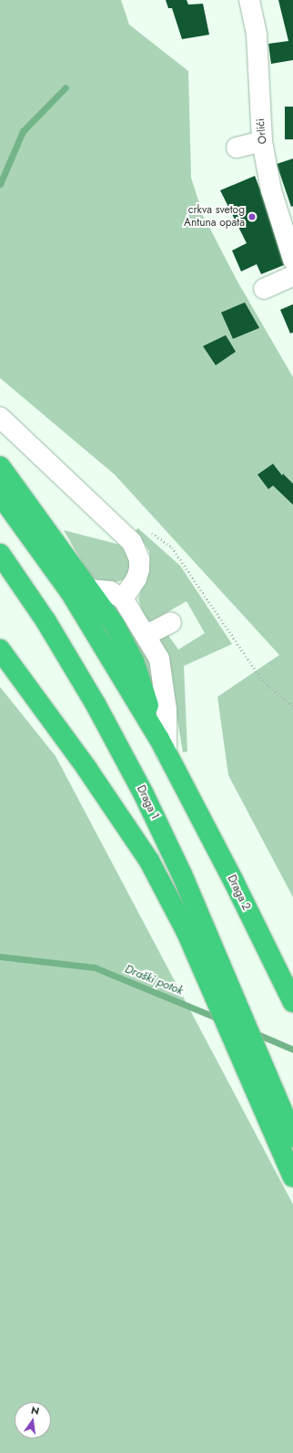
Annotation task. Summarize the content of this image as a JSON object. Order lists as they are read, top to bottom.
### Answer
{
  "streets": {
    "highway": ["Draga 1", "Draga 2"],
    "street": ["Orlići"]
  },
  "water": ["Draški potok"],
  "places": ["crkva svetog Antuna opata"],
  "north": "top"
}
